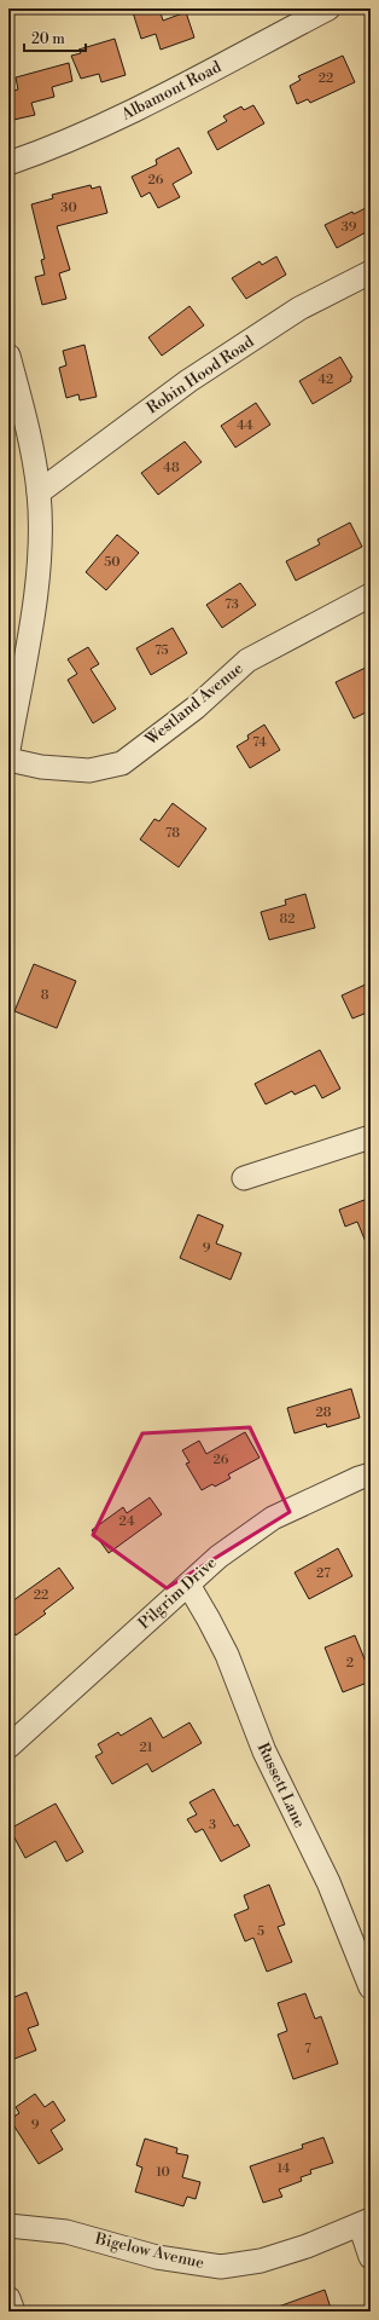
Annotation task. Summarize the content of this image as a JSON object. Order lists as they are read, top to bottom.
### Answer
{
  "streets": {
    "street": [
      "Albamont Road",
      "Robin Hood Road",
      "Westland Avenue",
      "Pilgrim Drive",
      "Russett Lane",
      "Bigelow Avenue"
    ]
  },
  "crossings": [
    ["Pilgrim Drive", "Russett Lane"]
  ],
  "house_numbers": [
    "22",
    "26",
    "30",
    "39",
    "42",
    "44",
    "48",
    "50",
    "73",
    "75",
    "74",
    "78",
    "82",
    "8",
    "9",
    "28",
    "26",
    "24",
    "27",
    "22",
    "2",
    "21",
    "3",
    "5",
    "7",
    "9",
    "14",
    "10"
  ],
  "scale_bar": "20 m"
}
